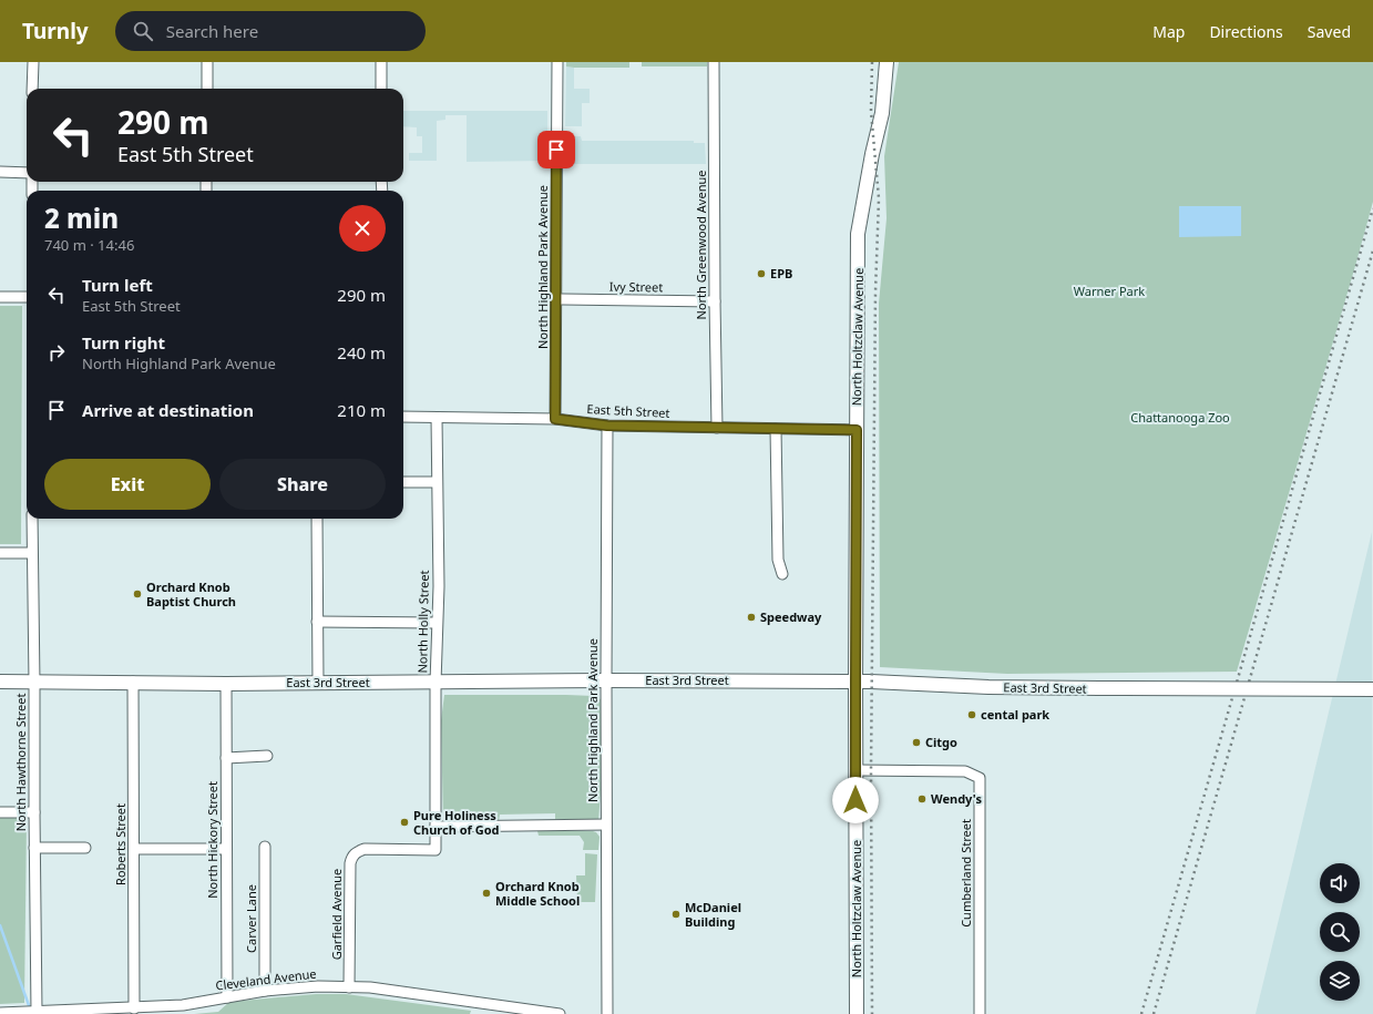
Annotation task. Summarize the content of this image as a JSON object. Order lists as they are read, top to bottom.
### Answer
{
  "streets": {
    "main road": ["North Holtzclaw Avenue", "East 3rd Street"],
    "street": [
      "North Greenwood Avenue",
      "North Highland Park Avenue",
      "Ivy Street",
      "East 5th Street",
      "North Holly Street",
      "North Hawthorne Street",
      "North Hickory Street",
      "Roberts Street",
      "Cumberland Street",
      "Garfield Avenue",
      "Carver Lane",
      "Cleveland Avenue"
    ]
  },
  "crossings": [
    ["North Greenwood Avenue", "Ivy Street"],
    ["North Greenwood Avenue", "East 5th Street"],
    ["North Highland Park Avenue", "Ivy Street"],
    ["North Highland Park Avenue", "East 5th Street"],
    ["North Highland Park Avenue", "East 3rd Street"],
    ["North Holtzclaw Avenue", "East 5th Street"],
    ["North Holtzclaw Avenue", "East 3rd Street"],
    ["North Holtzclaw Avenue", "Cumberland Street"],
    ["East 5th Street", "North Holly Street"],
    ["North Holly Street", "East 3rd Street"],
    ["North Holly Street", "Garfield Avenue"],
    ["East 3rd Street", "North Hawthorne Street"],
    ["East 3rd Street", "North Hickory Street"],
    ["East 3rd Street", "Roberts Street"],
    ["North Hawthorne Street", "Cleveland Avenue"],
    ["North Hickory Street", "Cleveland Avenue"],
    ["Roberts Street", "Cleveland Avenue"],
    ["Garfield Avenue", "Cleveland Avenue"],
    ["Carver Lane", "Cleveland Avenue"]
  ],
  "parks": ["Warner Park", "Chattanooga Zoo"],
  "places": [
    "EPB",
    "Orchard Knob Baptist Church",
    "Speedway",
    "cental park",
    "Citgo",
    "Wendy's",
    "Pure Holiness Church of God",
    "Orchard Knob Middle School",
    "McDaniel Building"
  ],
  "page": {
    "header": "Turnly",
    "search": "Search here",
    "nav": ["Map", "Directions", "Saved"],
    "turn": ["290 m", "East 5th Street"],
    "heading": ["2 min", "740 m · 14:46"],
    "list": [
      {
        "name": "Turn left",
        "note": "East 5th Street",
        "value": "290 m"
      },
      {
        "name": "Turn right",
        "note": "North Highland Park Avenue",
        "value": "240 m"
      },
      {
        "name": "Arrive at destination",
        "value": "210 m"
      }
    ],
    "buttons": ["Exit", "Share"]
  }
}
